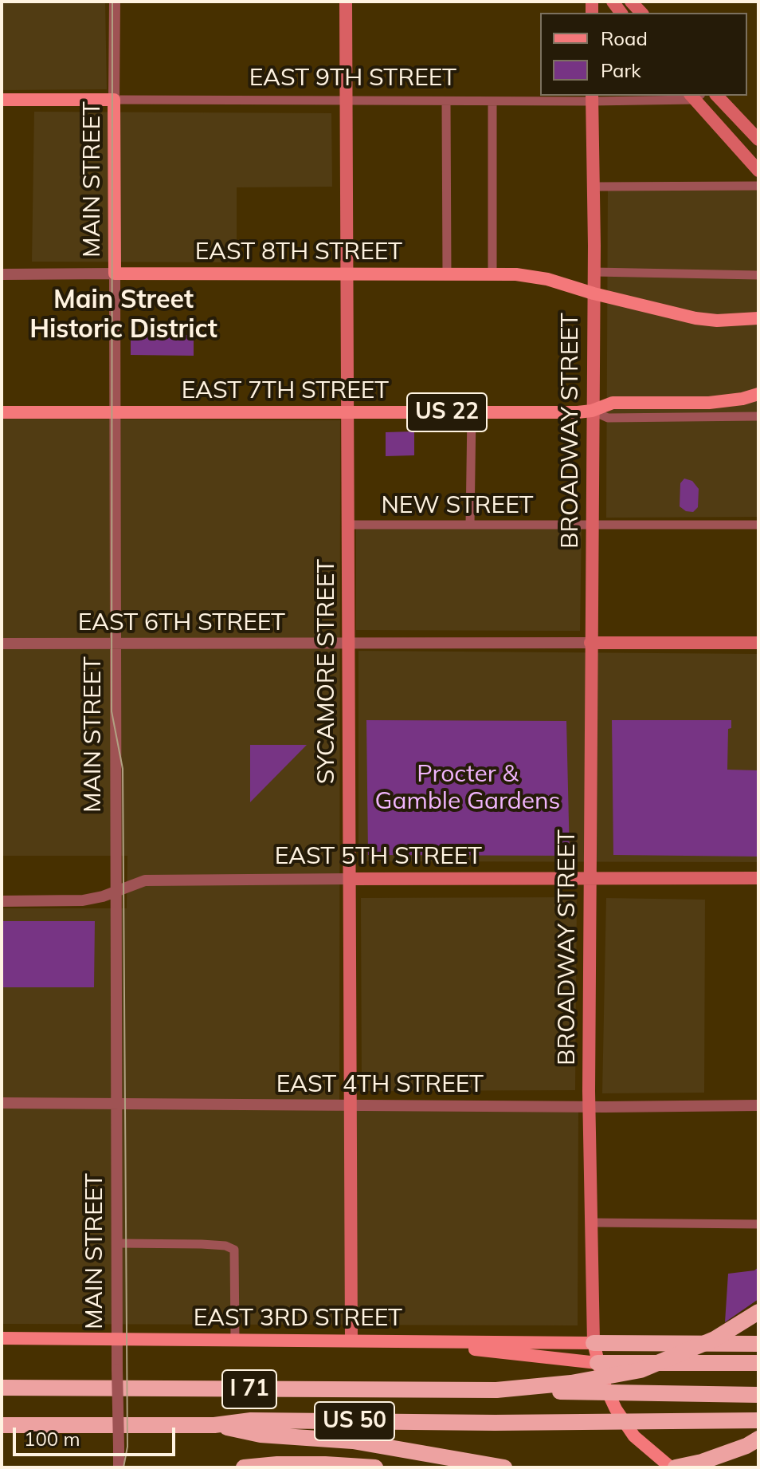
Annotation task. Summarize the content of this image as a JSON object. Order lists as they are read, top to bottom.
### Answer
{
  "streets": {
    "highway": ["I 71", "US 50"],
    "main road": [
      "EAST 9TH STREET",
      "MAIN STREET",
      "EAST 8TH STREET",
      "EAST 7TH STREET",
      "US 22",
      "BROADWAY STREET",
      "SYCAMORE STREET",
      "EAST 5TH STREET",
      "EAST 3RD STREET"
    ],
    "street": ["NEW STREET", "EAST 6TH STREET", "EAST 4TH STREET"]
  },
  "crossings": [
    ["EAST 9TH STREET", "MAIN STREET"],
    ["EAST 9TH STREET", "BROADWAY STREET"],
    ["EAST 9TH STREET", "SYCAMORE STREET"],
    ["MAIN STREET", "EAST 8TH STREET"],
    ["MAIN STREET", "EAST 7TH STREET"],
    ["MAIN STREET", "EAST 6TH STREET"],
    ["MAIN STREET", "EAST 5TH STREET"],
    ["MAIN STREET", "EAST 4TH STREET"],
    ["MAIN STREET", "EAST 3RD STREET"],
    ["EAST 8TH STREET", "BROADWAY STREET"],
    ["EAST 8TH STREET", "SYCAMORE STREET"],
    ["EAST 7TH STREET", "US 22"],
    ["EAST 7TH STREET", "BROADWAY STREET"],
    ["EAST 7TH STREET", "SYCAMORE STREET"],
    ["US 22", "BROADWAY STREET"],
    ["BROADWAY STREET", "NEW STREET"],
    ["BROADWAY STREET", "EAST 6TH STREET"],
    ["BROADWAY STREET", "EAST 5TH STREET"],
    ["BROADWAY STREET", "EAST 4TH STREET"],
    ["BROADWAY STREET", "EAST 3RD STREET"],
    ["NEW STREET", "SYCAMORE STREET"],
    ["EAST 6TH STREET", "SYCAMORE STREET"],
    ["SYCAMORE STREET", "EAST 5TH STREET"],
    ["SYCAMORE STREET", "EAST 4TH STREET"],
    ["SYCAMORE STREET", "EAST 3RD STREET"],
    ["I 71", "US 50"]
  ],
  "districts": ["Main Street Historic District"],
  "parks": ["Procter & Gamble Gardens"],
  "legend": ["Road", "Park"],
  "scale_bar": "100 m"
}
